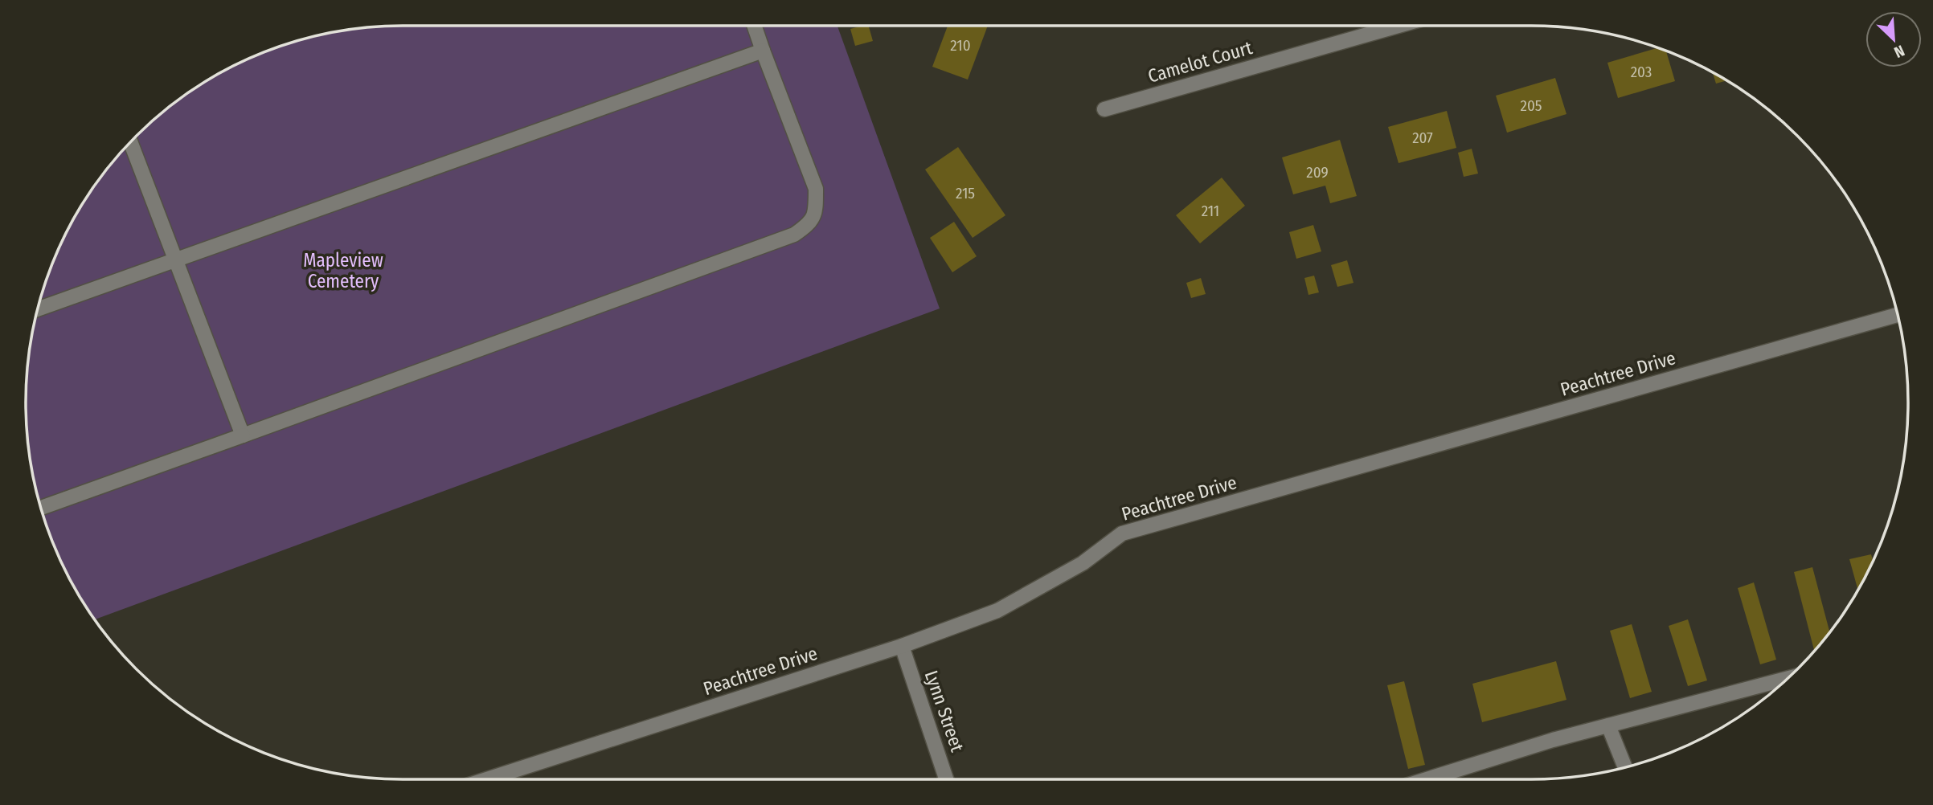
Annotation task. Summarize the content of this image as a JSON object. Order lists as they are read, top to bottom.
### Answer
{
  "streets": {
    "street": ["Camelot Court", "Peachtree Drive", "Lynn Street"]
  },
  "crossings": [
    ["Peachtree Drive", "Lynn Street"]
  ],
  "parks": ["Mapleview Cemetery"],
  "house_numbers": [
    "210",
    "203",
    "205",
    "207",
    "209",
    "215",
    "211"
  ],
  "north": "bottom right"
}
